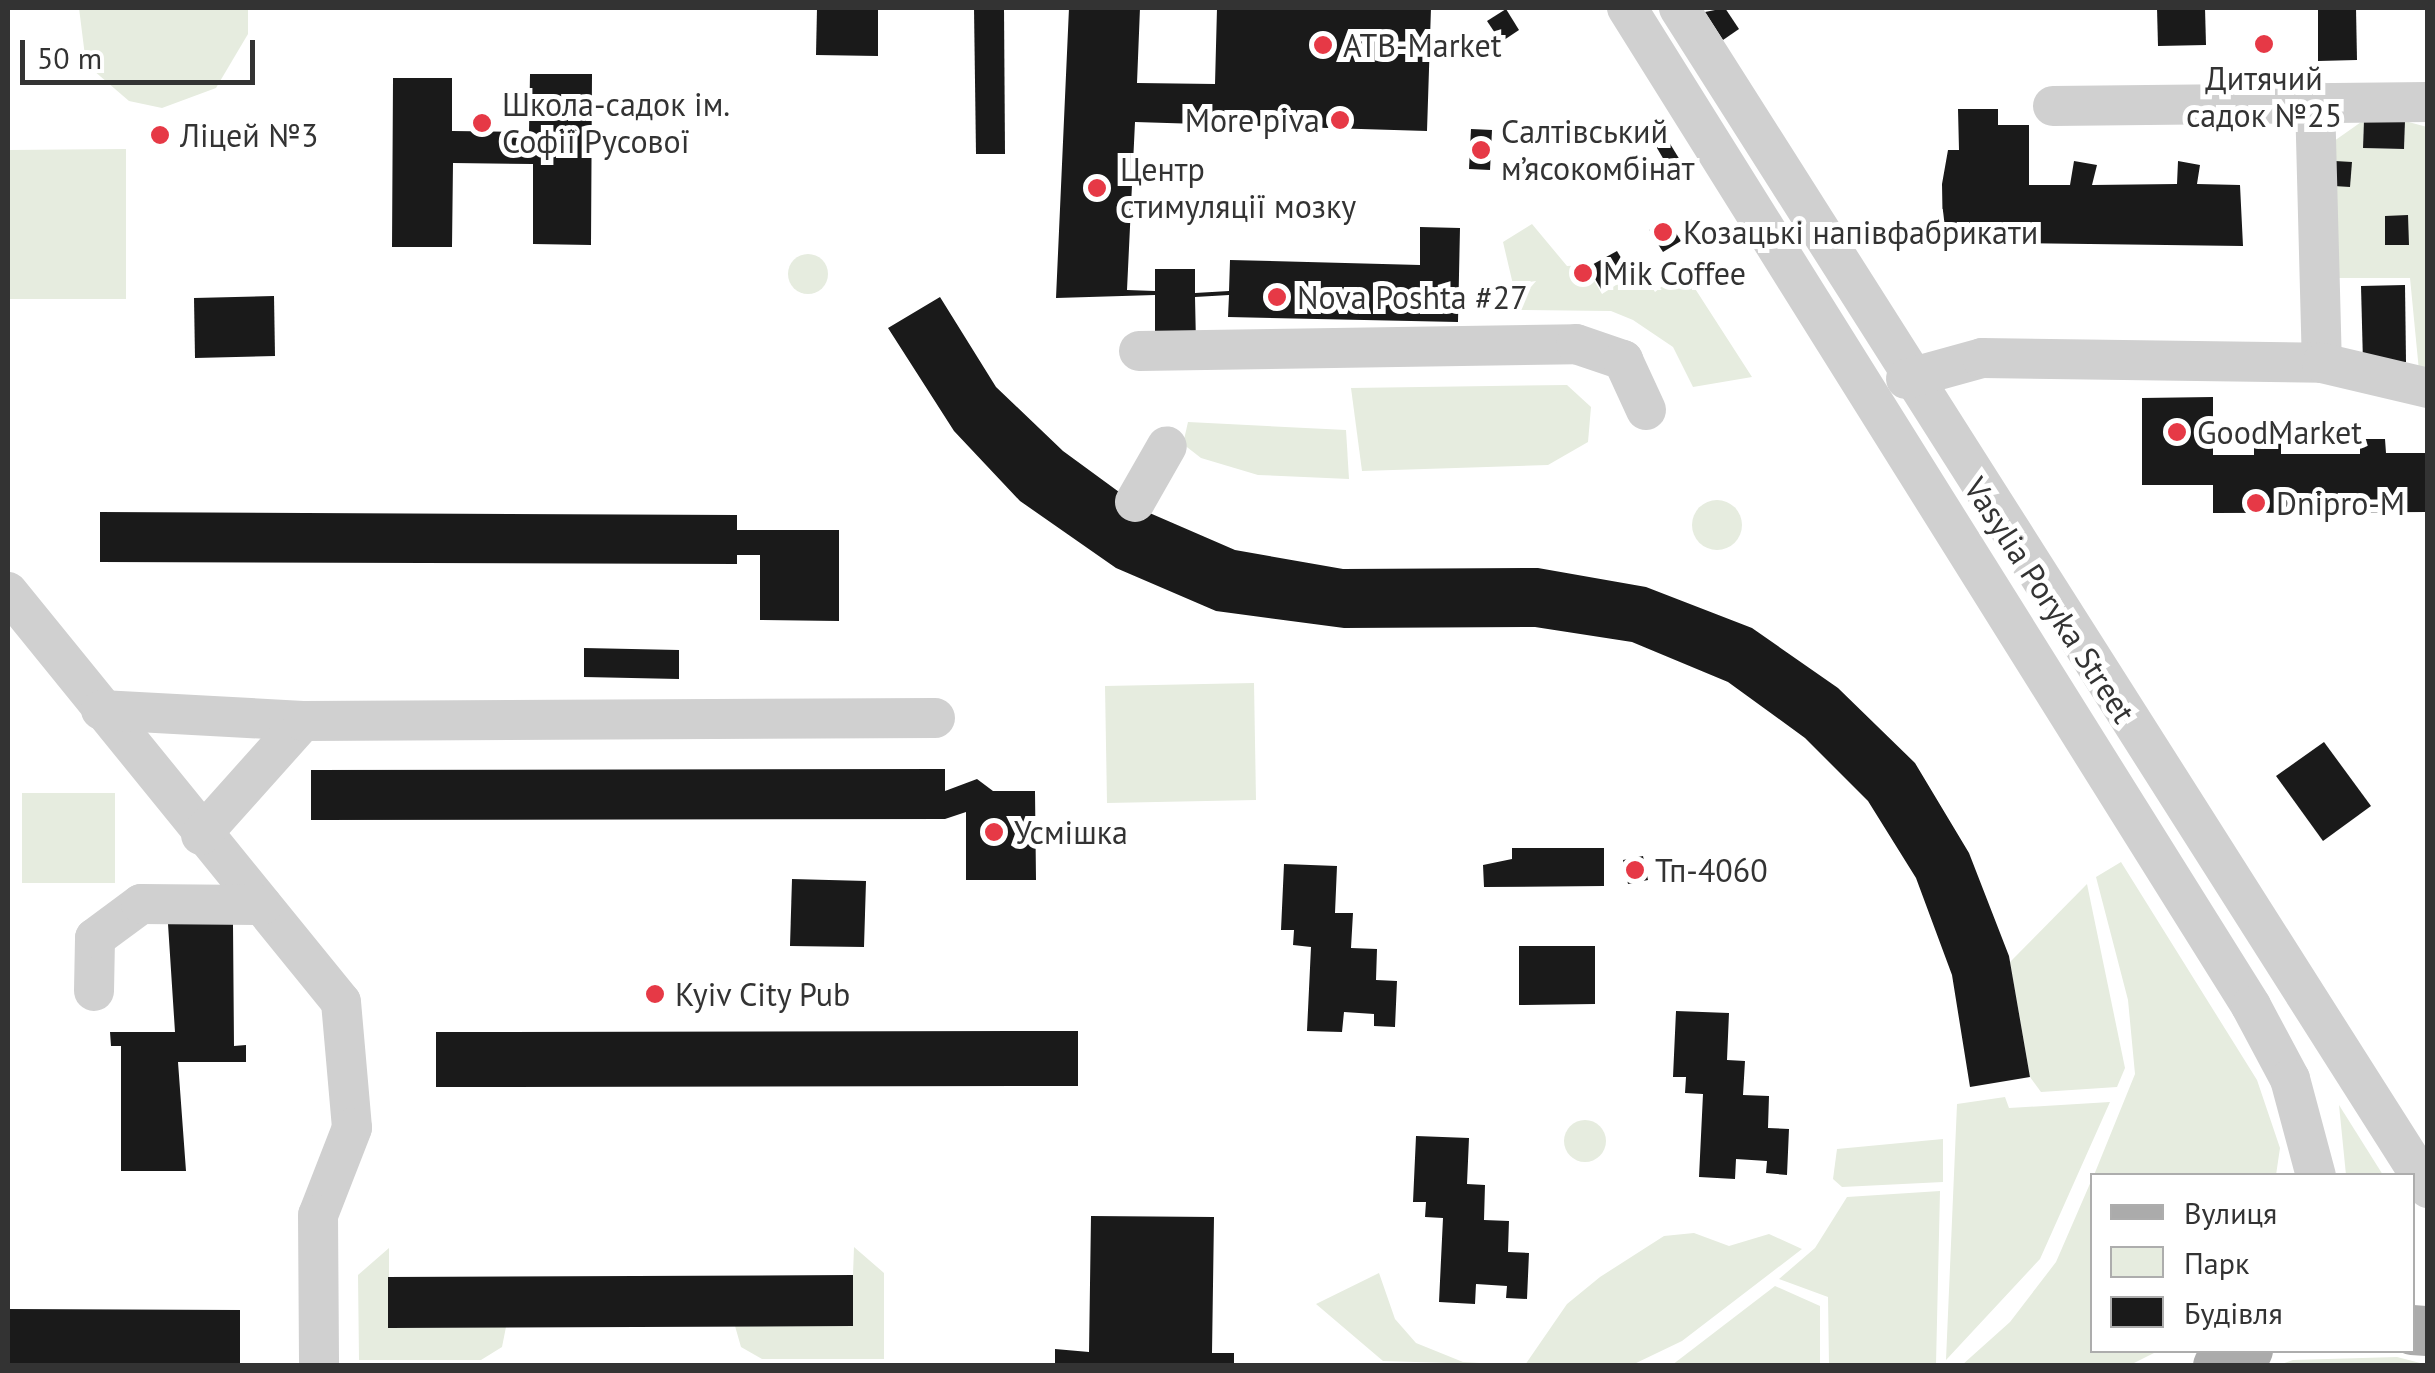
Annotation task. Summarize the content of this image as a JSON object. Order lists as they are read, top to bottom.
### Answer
{
  "streets": {
    "street": ["Vasylia Poryka Street"]
  },
  "places": [
    "Дитячий садок №25",
    "ATB-Market",
    "More piva",
    "Школа-садок ім. Софії Русової",
    "Ліцей №3",
    "Салтівський м’ясокомбінат",
    "Центр стимуляції мозку",
    "Козацькі напівфабрикати",
    "Mik Coffee",
    "Nova Poshta #27",
    "GoodMarket",
    "Dnipro-M",
    "Усмішка",
    "Тп-4060",
    "Kyiv City Pub"
  ],
  "legend": ["Вулиця", "Парк", "Будівля"],
  "scale_bar": "50 m"
}
